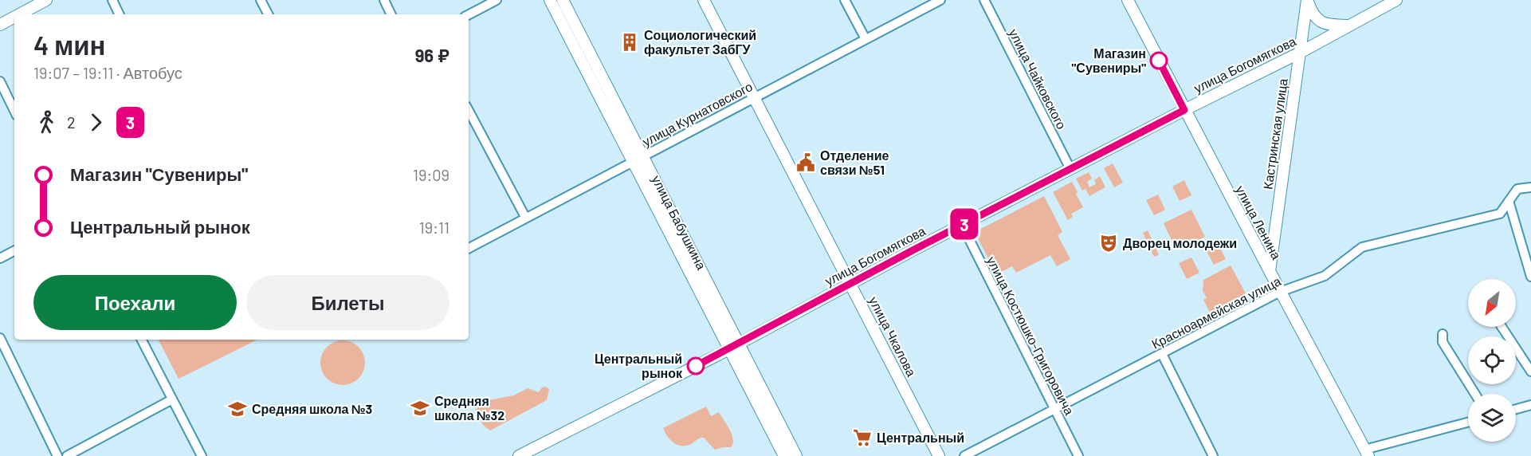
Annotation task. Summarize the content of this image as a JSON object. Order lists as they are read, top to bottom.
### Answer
{
  "streets": {
    "main road": [
      "улица Богомягкова",
      "Кастринская улица",
      "улица Бабушкина",
      "улица Ленина",
      "улица Чкалова"
    ],
    "street": [
      "улица Чайковского",
      "улица Курнатовского",
      "Красноармейская улица",
      "улица Костюшко-Григоровича"
    ]
  },
  "crossings": [
    ["улица Богомягкова", "улица Чайковского"],
    ["улица Богомягкова", "Кастринская улица"],
    ["улица Богомягкова", "улица Бабушкина"],
    ["улица Богомягкова", "улица Ленина"],
    ["улица Богомягкова", "улица Костюшко-Григоровича"],
    ["улица Богомягкова", "улица Чкалова"],
    ["улица Курнатовского", "улица Бабушкина"],
    ["улица Курнатовского", "улица Чкалова"],
    ["Кастринская улица", "улица Ленина"],
    ["улица Ленина", "Красноармейская улица"],
    ["Красноармейская улица", "улица Костюшко-Григоровича"]
  ],
  "places": {
    "building": ["Социологический факультет ЗабГУ"],
    "other": ["Магазин \"Сувениры\"", "Центральный рынок"],
    "public building": ["Отделение связи №51"],
    "theatre": ["Дворец молодежи"],
    "school or university": ["Средняя школа №32", "Средняя школа №3"],
    "supermarket": ["Центральный"]
  },
  "lines": ["bus line 3"],
  "north": "bottom left",
  "page": {
    "on_map": "3",
    "heading": ["4 мин", "19:07 – 19:11 · Автобус", "96 ₽"],
    "legs": ["2", "3"],
    "list": [
      {
        "name": "Магазин \"Сувениры\"",
        "value": "19:09"
      },
      {
        "name": "Центральный рынок",
        "value": "19:11"
      }
    ],
    "buttons": ["Поехали", "Билеты"]
  }
}
